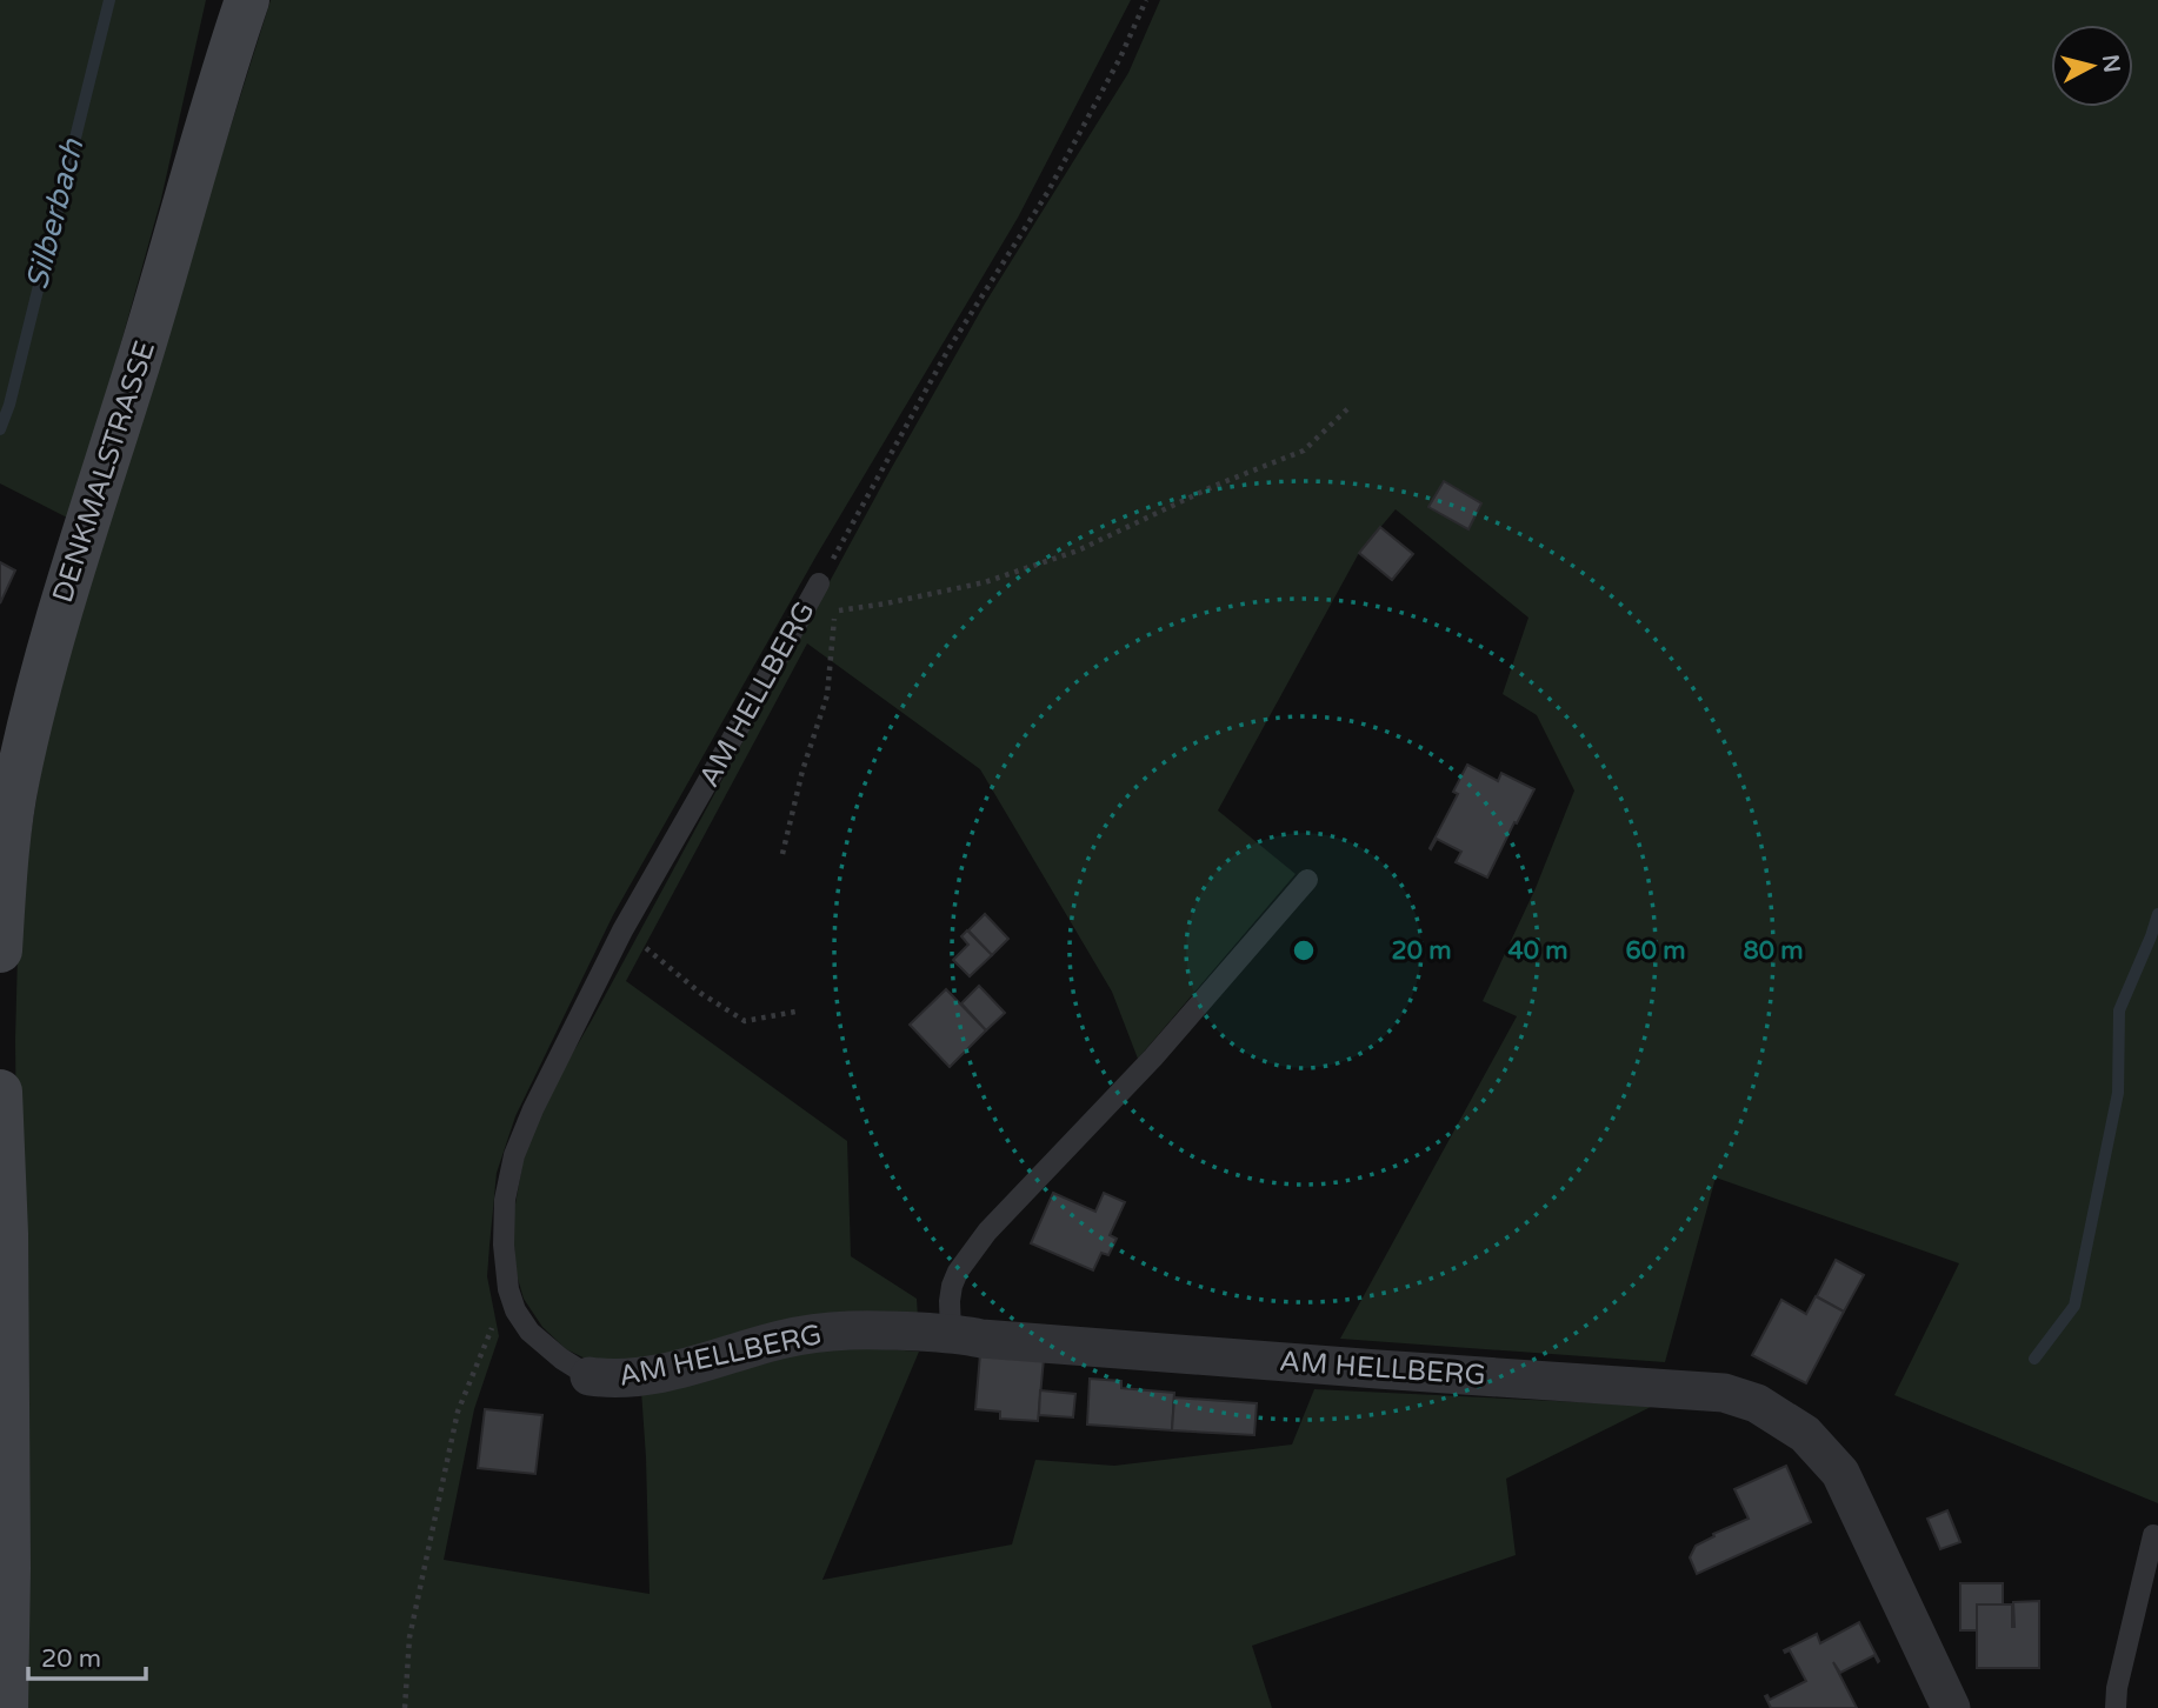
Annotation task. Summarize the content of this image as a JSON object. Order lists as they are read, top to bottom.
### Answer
{
  "streets": {
    "main road": ["DENKMALSTRASSE"],
    "street": ["AM HELLBERG"]
  },
  "water": ["Silberbach"],
  "scale_bar": "20 m",
  "north": "right",
  "rings": [
    "20 m",
    "40 m",
    "60 m",
    "80 m"
  ]
}
